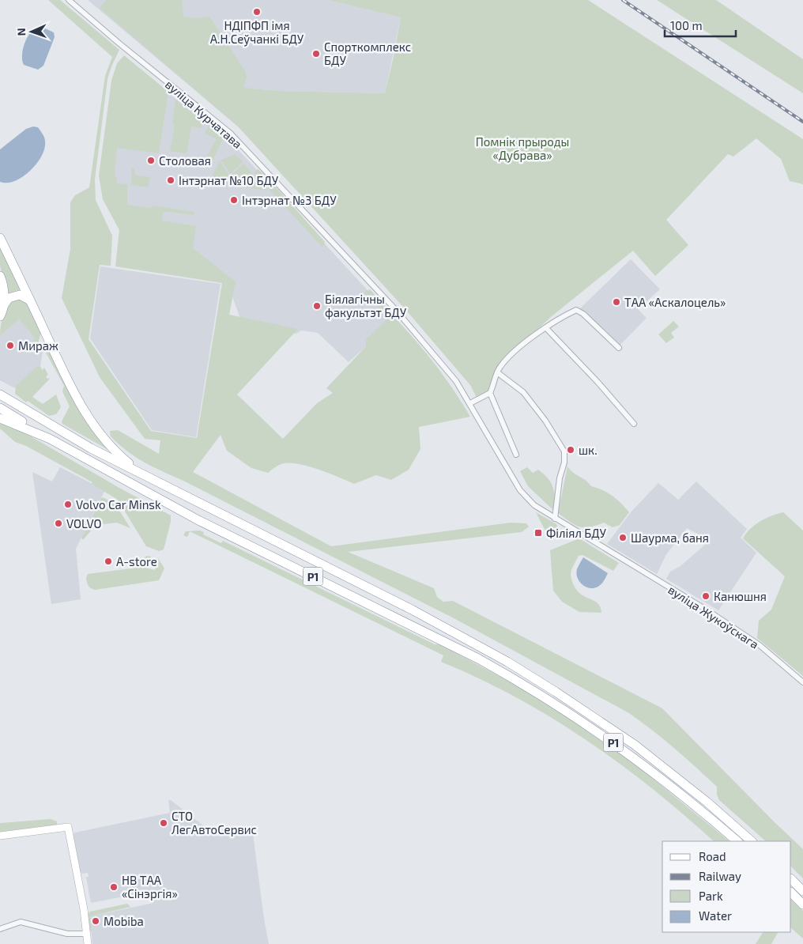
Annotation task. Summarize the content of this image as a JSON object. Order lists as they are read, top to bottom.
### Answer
{
  "streets": {
    "highway": ["Р1"],
    "street": ["вуліца Курчатава", "вуліца Жукоўскага"]
  },
  "crossings": [
    ["вуліца Курчатава", "вуліца Жукоўскага"]
  ],
  "parks": ["Помнік прыроды «Дубрава»"],
  "places": {
    "other": [
      "НДІПФП імя А.Н.Сеўчанкі БДУ",
      "Спорткомплекс БДУ",
      "Столовая",
      "Інтэрнат №10 БДУ",
      "Інтэрнат №3 БДУ",
      "ТАА «Аскалоцель»",
      "Біялагічны факультэт БДУ",
      "Мираж",
      "шк.",
      "Volvo Car Minsk",
      "VOLVO",
      "Шаурма, баня",
      "А-store",
      "Канюшня",
      "СТО ЛегАвтоСервис",
      "НВ ТАА «Сінэргія»",
      "Mobiba"
    ],
    "transit": ["Філіял БДУ"]
  },
  "legend": [
    "Road",
    "Railway",
    "Park",
    "Water"
  ],
  "scale_bar": "100 m",
  "north": "left"
}
